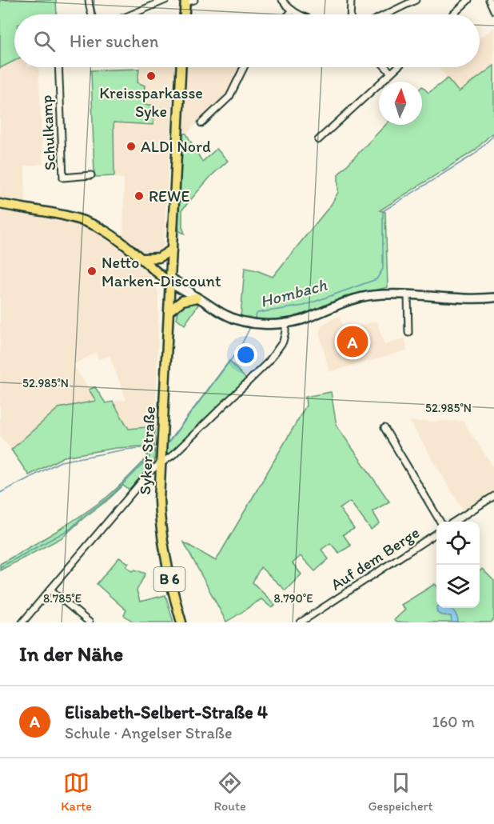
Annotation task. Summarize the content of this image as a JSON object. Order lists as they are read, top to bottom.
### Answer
{
  "streets": {
    "main road": ["Syker Straße", "B 6"],
    "street": ["Schulkamp", "Auf dem Berge"]
  },
  "crossings": [
    ["Syker Straße", "B 6"]
  ],
  "water": ["Hombach"],
  "places": [
    "Kreissparkasse Syke",
    "ALDI Nord",
    "REWE",
    "Netto Marken-Discount"
  ],
  "north": "top",
  "page": {
    "search": "Hier suchen",
    "pins": "A",
    "heading": "In der Nähe",
    "list": [
      {
        "mark": "A",
        "name": "Elisabeth-Selbert-Straße 4",
        "note": "Schule · Angelser Straße",
        "value": "160 m"
      }
    ],
    "nav": ["Karte", "Route", "Gespeichert"]
  },
  "coordinates": ["52.985°N", "8.785°E", "8.790°E"]
}
